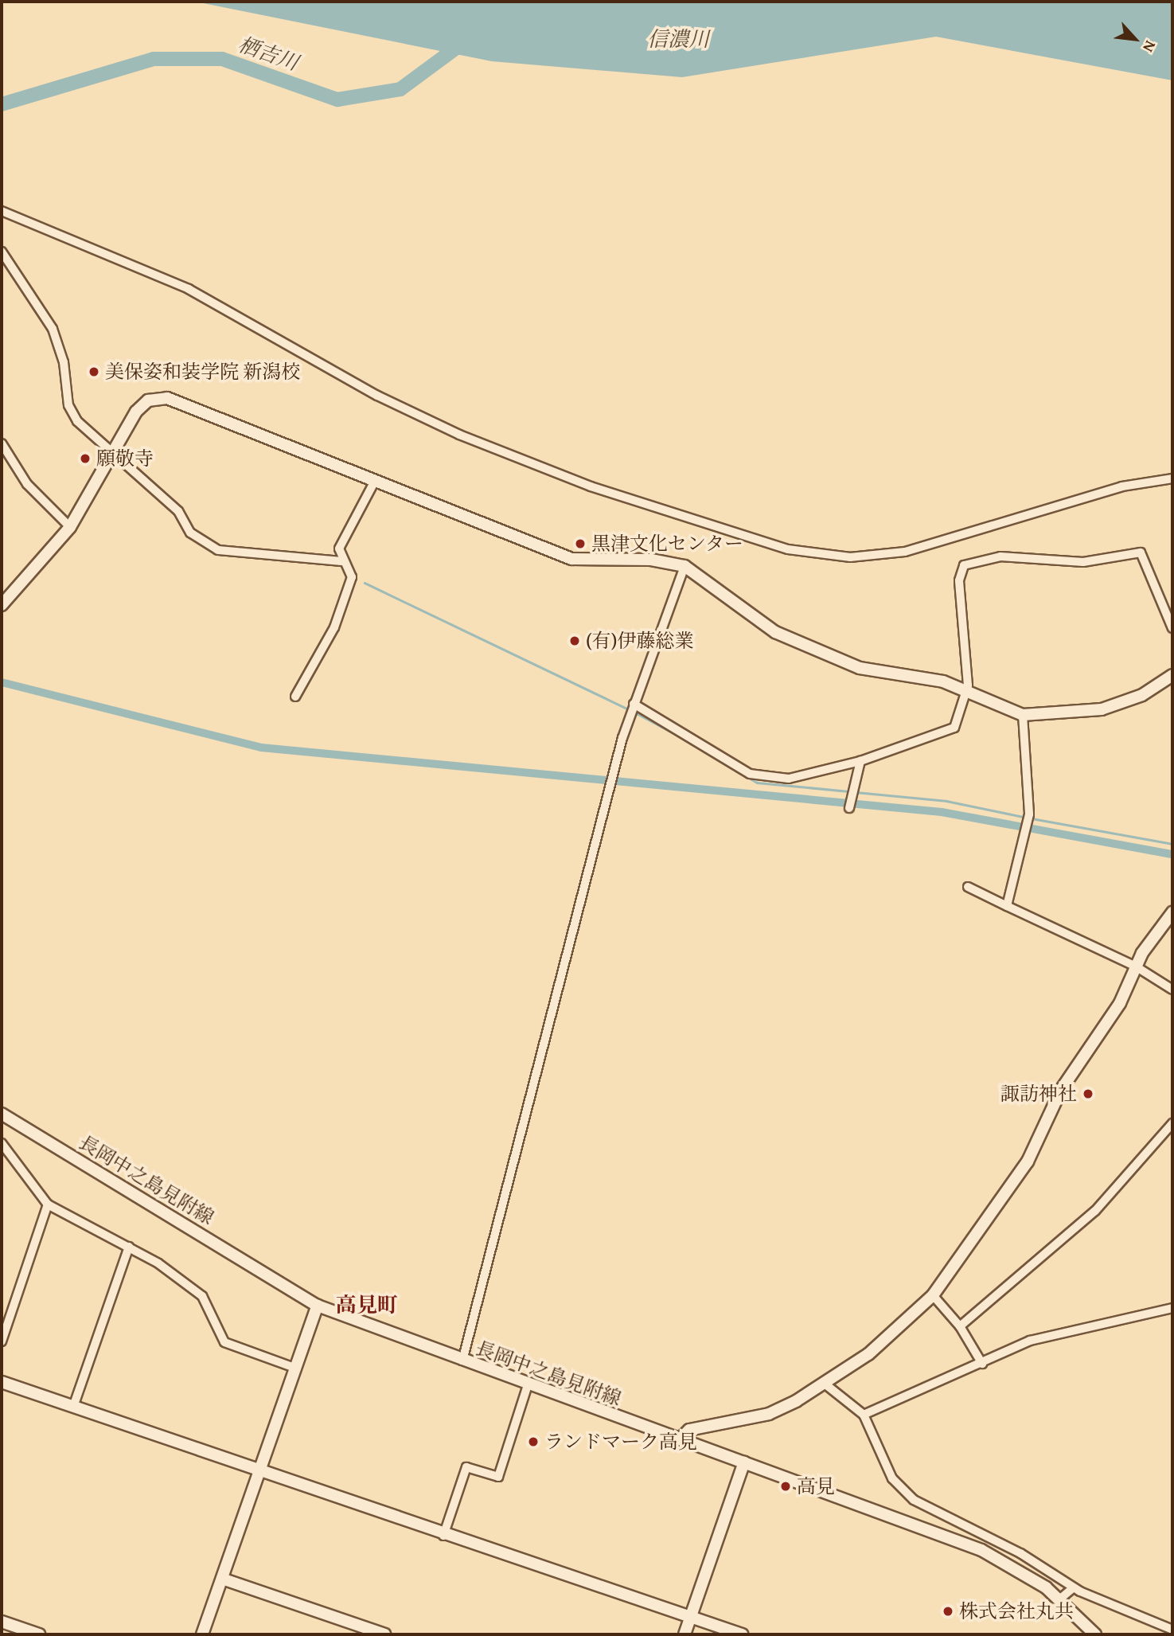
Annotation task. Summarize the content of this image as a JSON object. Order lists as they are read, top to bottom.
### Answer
{
  "streets": {
    "street": ["長岡中之島見附線"]
  },
  "districts": ["高見町"],
  "water": ["信濃川", "栖吉川"],
  "places": [
    "美保姿和装学院 新潟校",
    "願敬寺",
    "黒津文化センター",
    "(有)伊藤総業",
    "諏訪神社",
    "ランドマーク高見",
    "高見",
    "株式会社丸共"
  ],
  "north": "bottom right"
}
